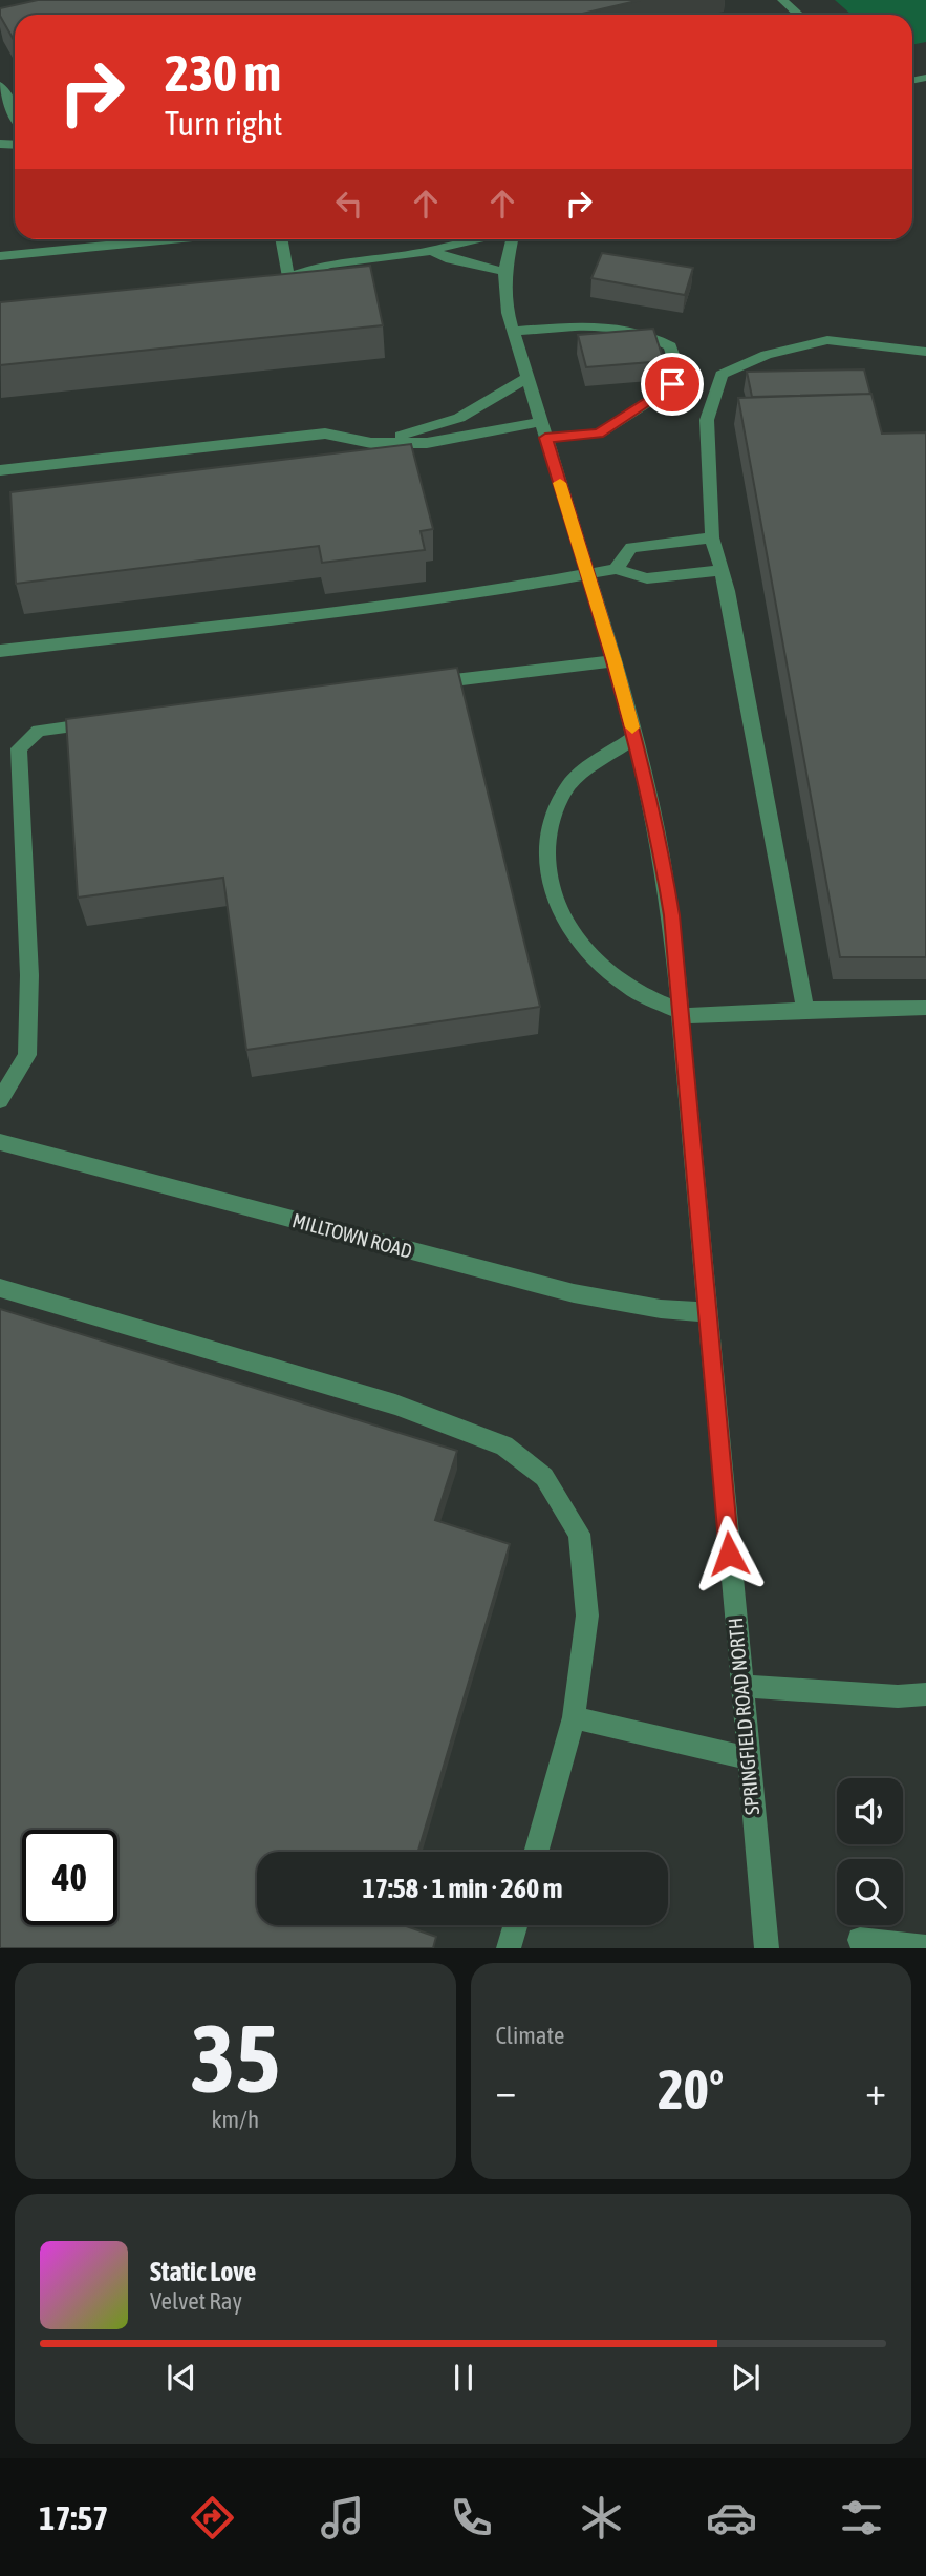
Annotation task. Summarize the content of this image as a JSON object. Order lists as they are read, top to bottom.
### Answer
{
  "streets": {
    "street": ["MILLTOWN ROAD", "SPRINGFIELD ROAD NORTH"]
  },
  "crossings": [
    ["MILLTOWN ROAD", "SPRINGFIELD ROAD NORTH"]
  ],
  "page": {
    "turn": ["230 m", "Turn right"],
    "limit": "40",
    "trip": "17:58 · 1 min · 260 m",
    "tile": [
      ["35", "km/h"],
      "Climate"
    ],
    "heat": ["−", "20°", "+"],
    "song": ["Static Love", "Velvet Ray"],
    "tabs": "17:57"
  }
}
